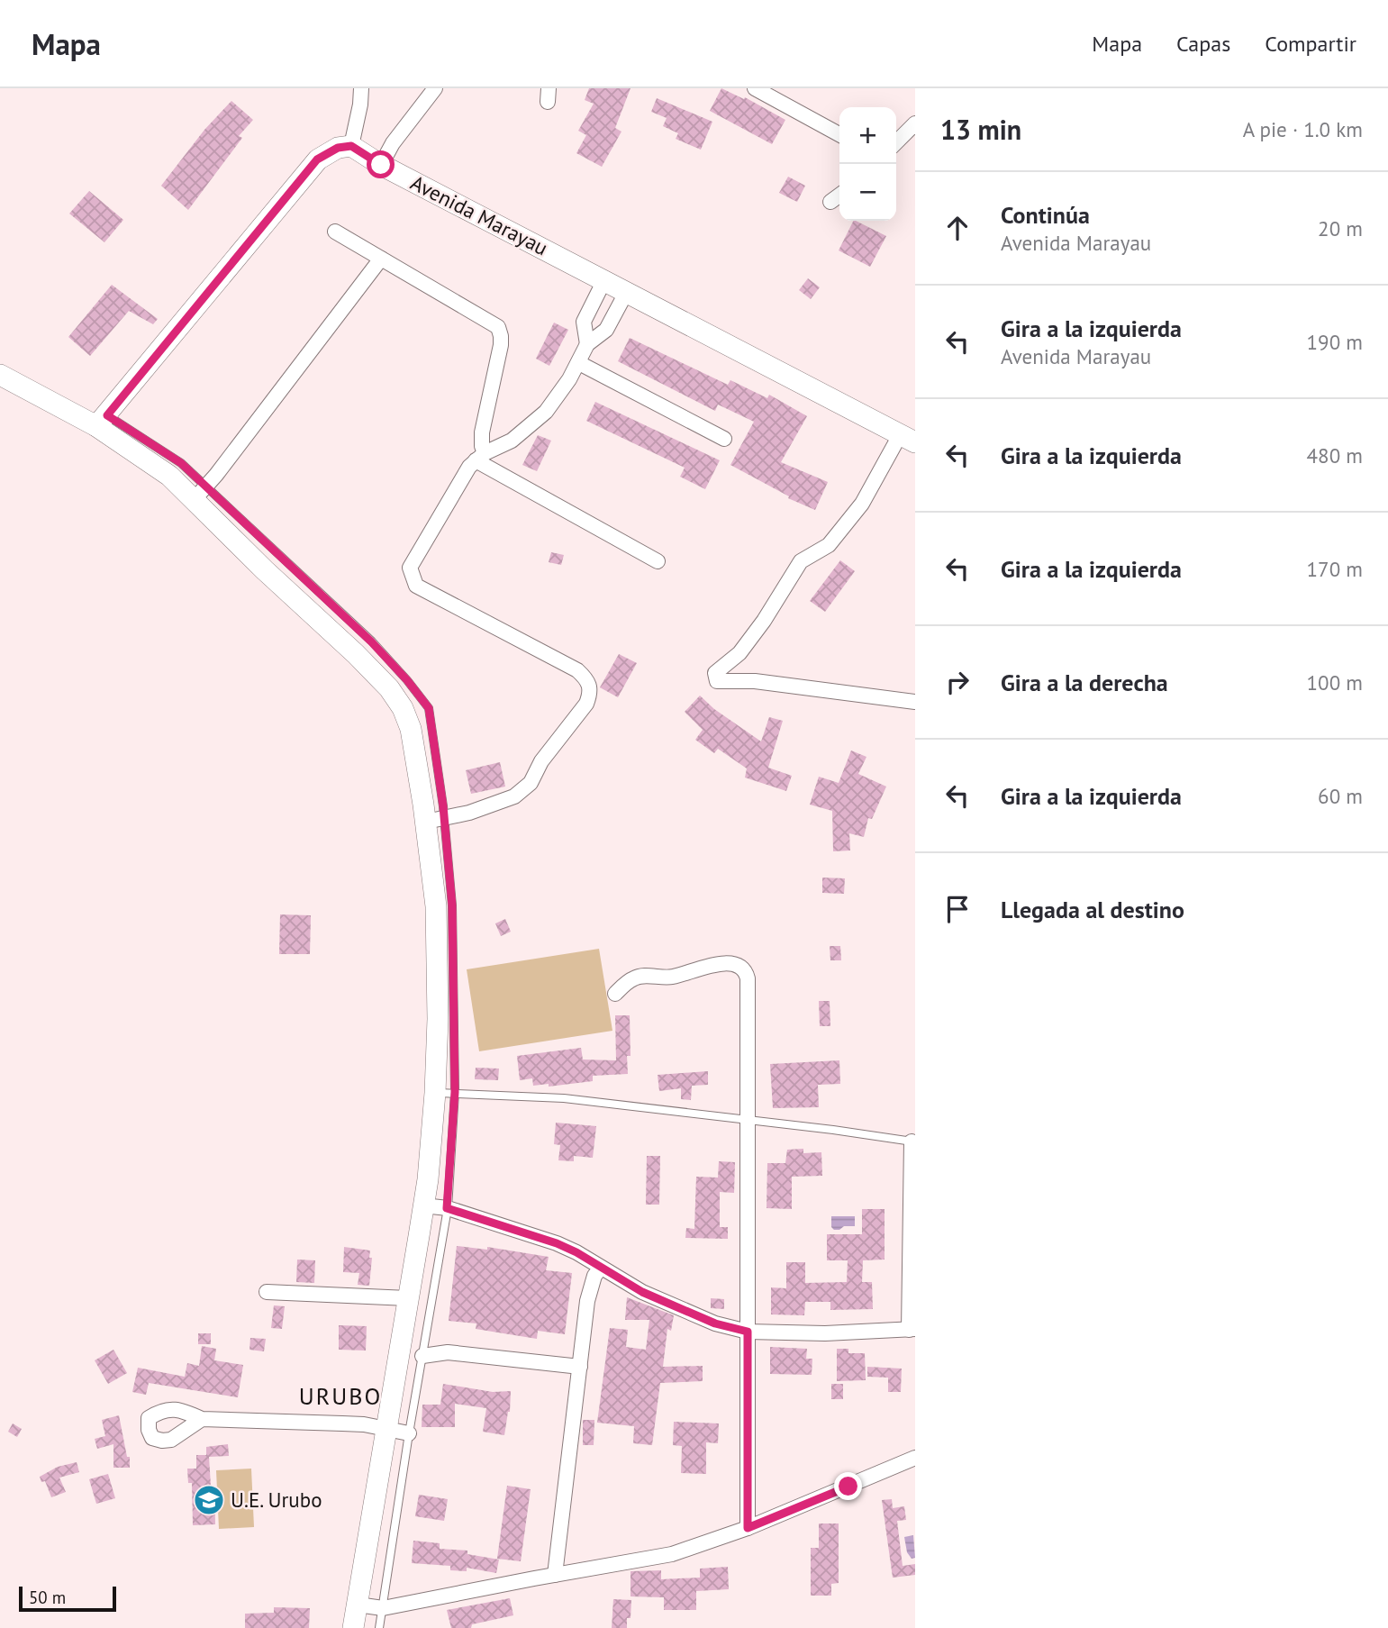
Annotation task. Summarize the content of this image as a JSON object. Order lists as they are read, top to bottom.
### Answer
{
  "streets": {
    "street": ["Avenida Marayau"]
  },
  "districts": ["URUBO"],
  "places": {
    "school or university": ["U.E. Urubo"]
  },
  "scale_bar": "50 m",
  "page": {
    "header": "Mapa",
    "nav": ["Mapa", "Capas", "Compartir"],
    "heading": ["13 min", "A pie · 1.0 km"],
    "map_buttons": ["+", "−"],
    "list": [
      ["Continúa", "Avenida Marayau", "20 m"],
      ["Gira a la izquierda", "Avenida Marayau", "190 m"],
      ["Gira a la izquierda", "480 m"],
      ["Gira a la izquierda", "170 m"],
      ["Gira a la derecha", "100 m"],
      ["Gira a la izquierda", "60 m"],
      "Llegada al destino"
    ],
    "scale": "50 m"
  }
}
